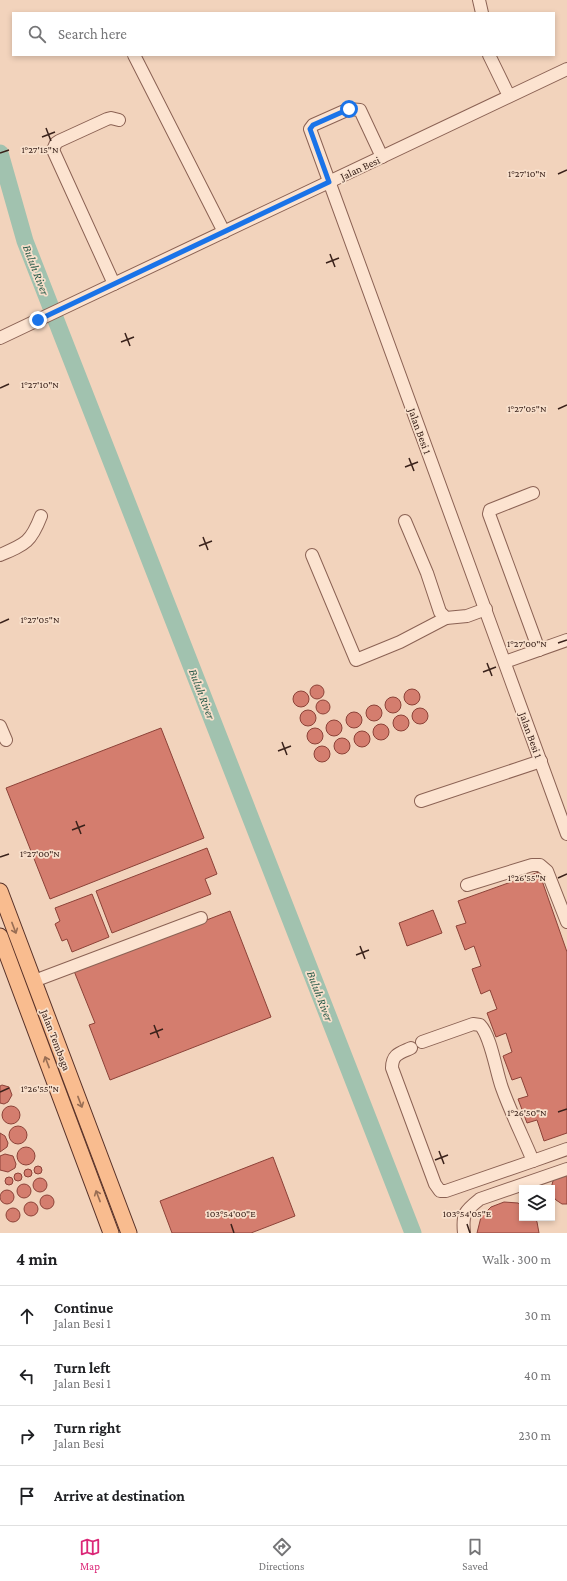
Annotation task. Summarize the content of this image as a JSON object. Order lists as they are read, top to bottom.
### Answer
{
  "streets": {
    "main road": ["Jalan Tembaga"],
    "street": ["Jalan Besi", "Jalan Besi 1"]
  },
  "crossings": [
    ["Jalan Besi", "Jalan Besi 1"]
  ],
  "water": ["Buluh River"],
  "page": {
    "search": "Search here",
    "heading": ["4 min", "Walk · 300 m"],
    "list": [
      ["Continue", "Jalan Besi 1", "30 m"],
      ["Turn left", "Jalan Besi 1", "40 m"],
      ["Turn right", "Jalan Besi", "230 m"],
      "Arrive at destination"
    ],
    "nav": ["Map", "Directions", "Saved"]
  },
  "coordinates": [
    "1°27'15\"N",
    "1°27'10\"N",
    "1°27'05\"N",
    "1°27'00\"N",
    "1°26'55\"N",
    "1°26'50\"N",
    "103°54'00\"E",
    "103°54'05\"E"
  ]
}
